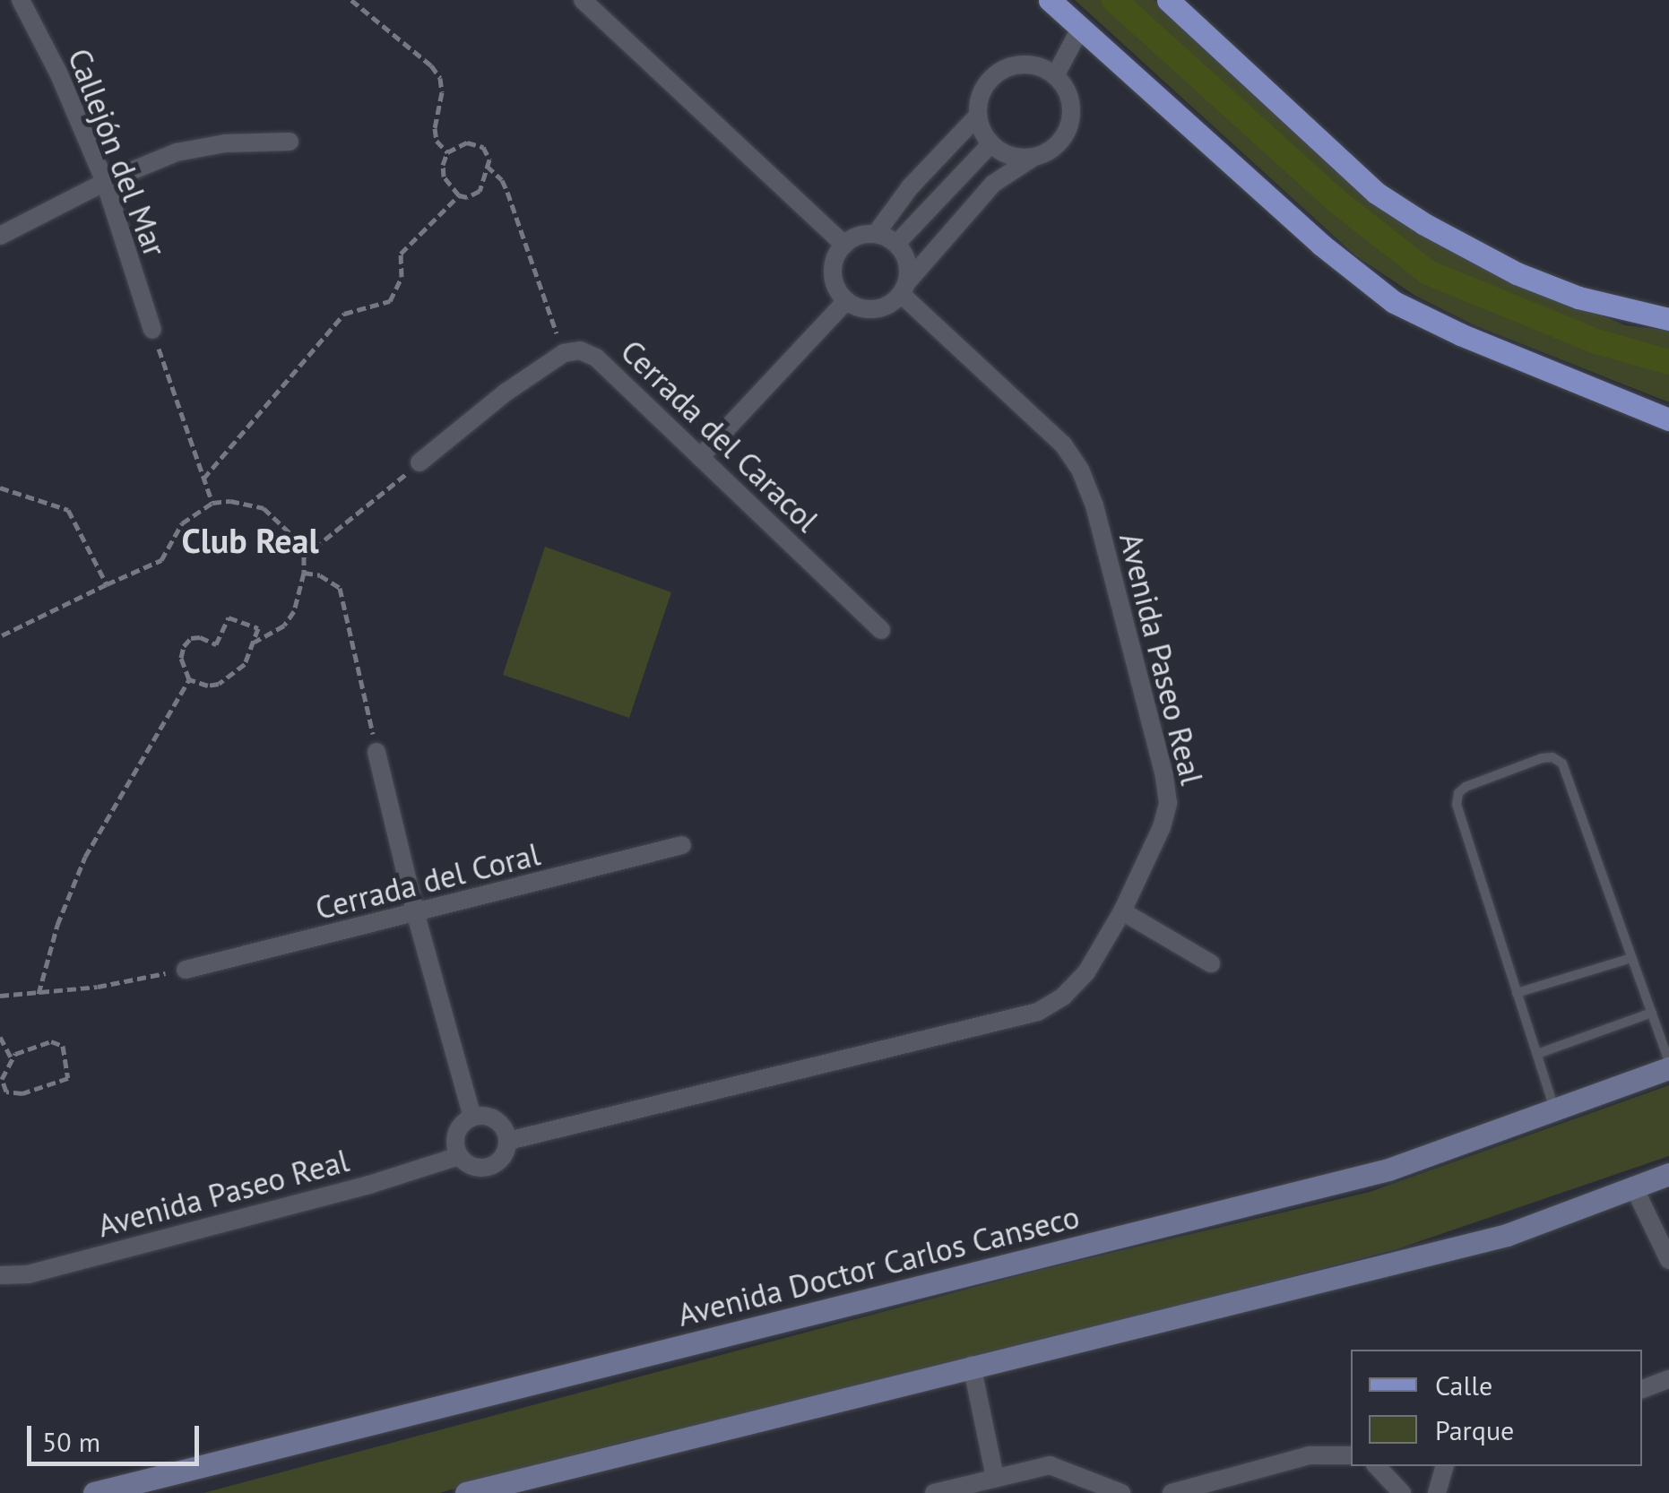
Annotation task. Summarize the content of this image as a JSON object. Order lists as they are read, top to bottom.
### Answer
{
  "streets": {
    "main road": ["Avenida Doctor Carlos Canseco"],
    "street": [
      "Callejón del Mar",
      "Cerrada del Caracol",
      "Avenida Paseo Real",
      "Cerrada del Coral"
    ]
  },
  "districts": ["Club Real"],
  "legend": ["Calle", "Parque"],
  "scale_bar": "50 m"
}
